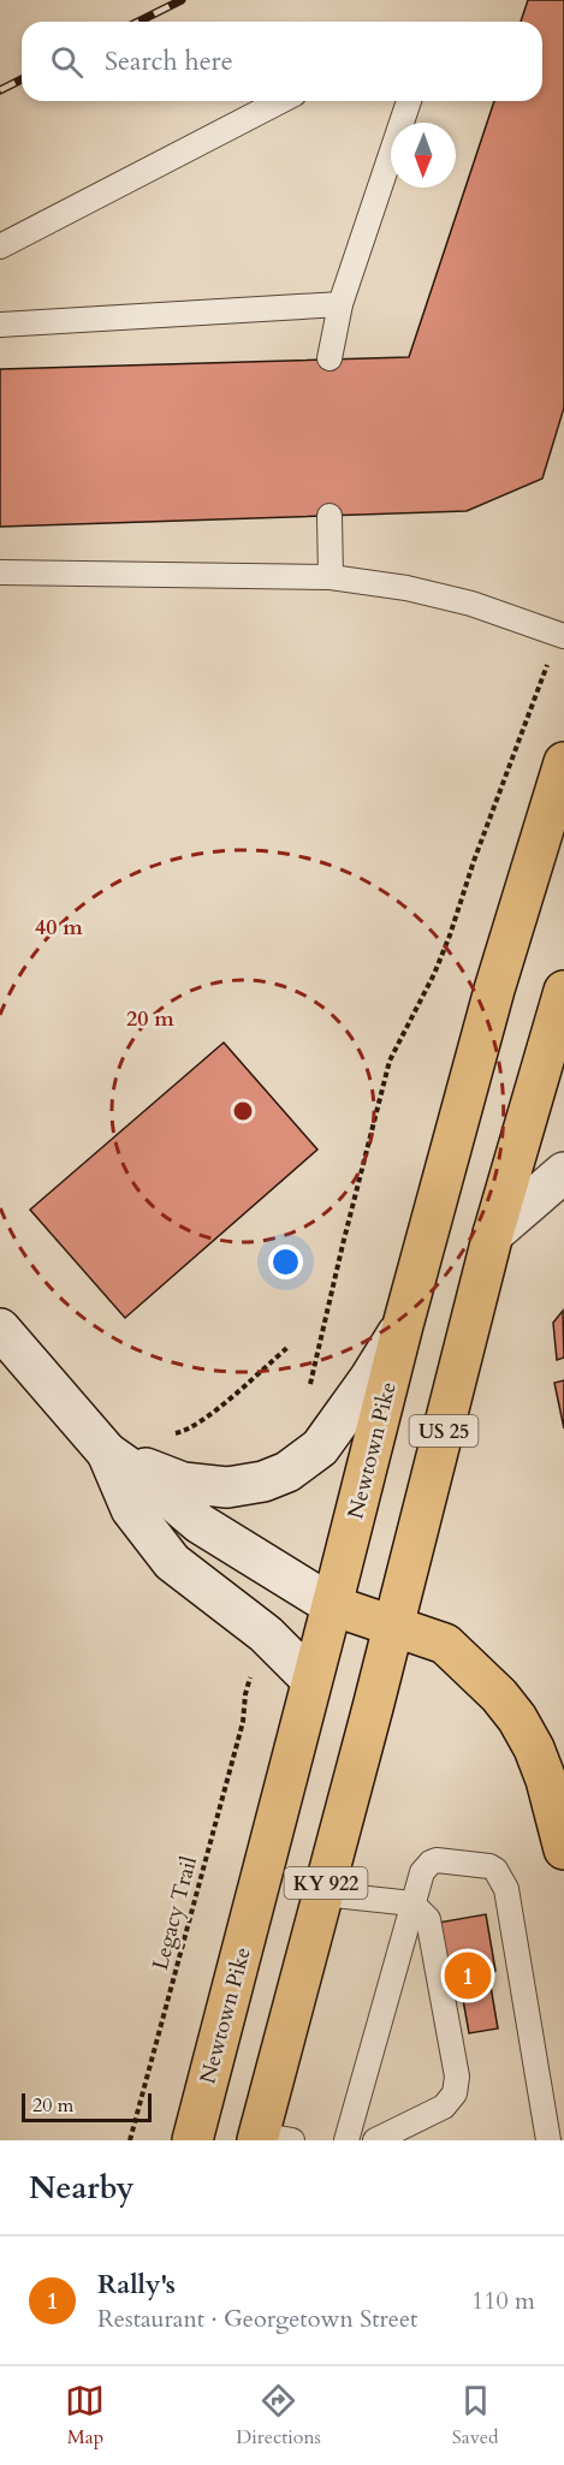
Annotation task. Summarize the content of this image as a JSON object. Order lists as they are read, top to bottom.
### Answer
{
  "streets": {
    "main road": ["US 25", "Newtown Pike", "KY 922"],
    "path": ["Legacy Trail"]
  },
  "crossings": [
    ["US 25", "KY 922"]
  ],
  "scale_bar": "20 m",
  "north": "bottom",
  "page": {
    "search": "Search here",
    "pins": "1",
    "scale": "20 m",
    "heading": "Nearby",
    "list": [
      {
        "mark": "1",
        "name": "Rally's",
        "note": "Restaurant · Georgetown Street",
        "value": "110 m"
      }
    ],
    "nav": ["Map", "Directions", "Saved"]
  },
  "rings": ["40 m", "20 m"]
}
